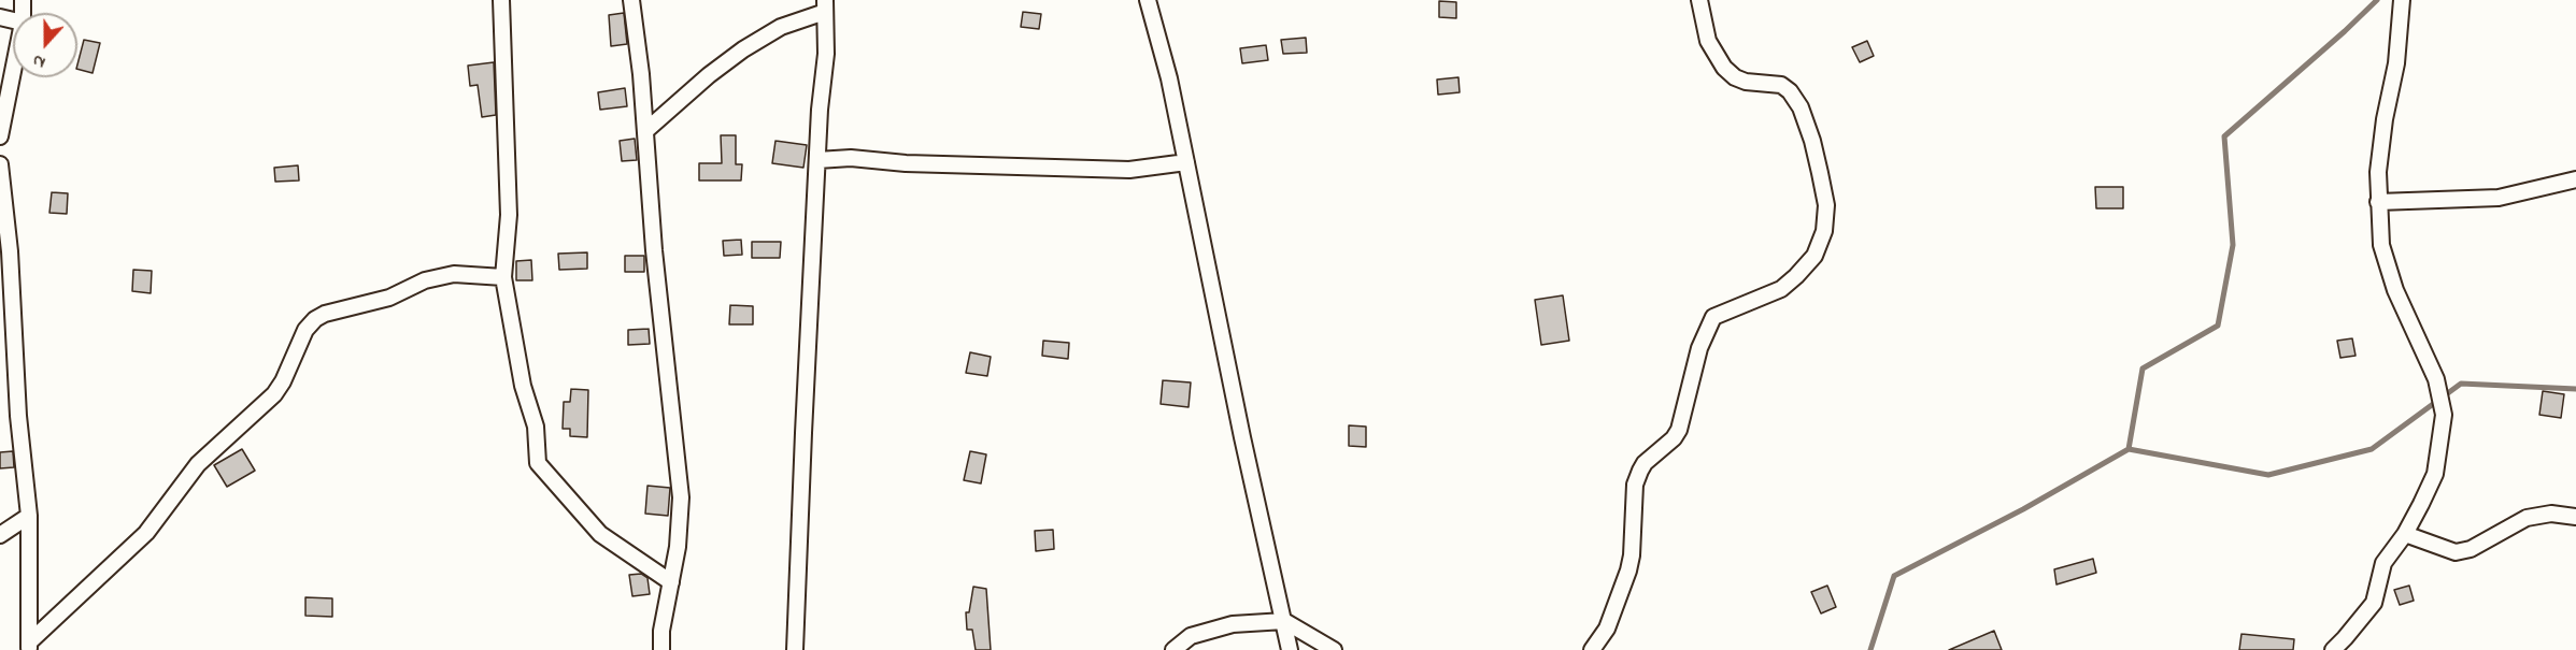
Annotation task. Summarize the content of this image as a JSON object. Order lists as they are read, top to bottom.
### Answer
{
  "north": "bottom"
}
